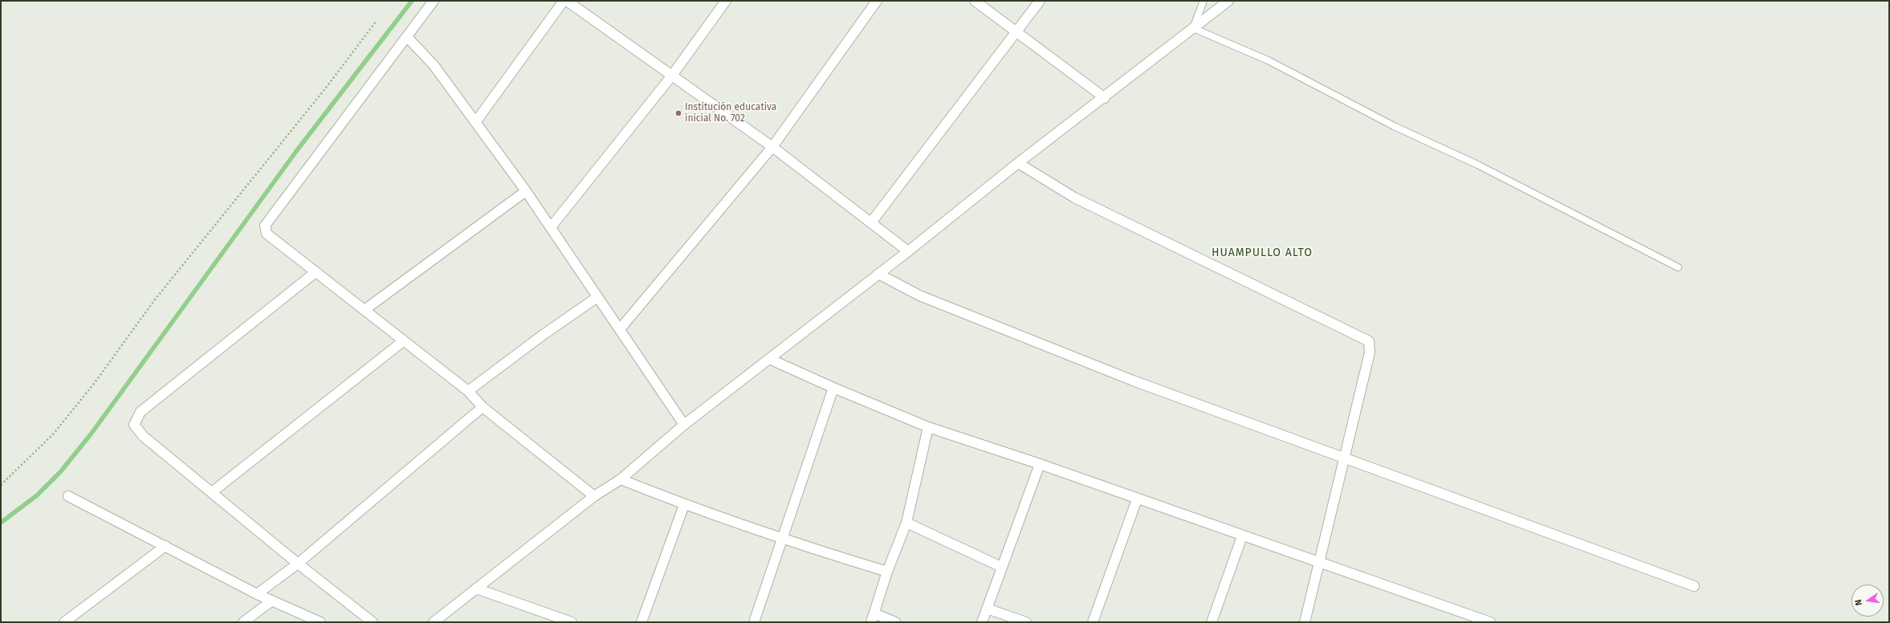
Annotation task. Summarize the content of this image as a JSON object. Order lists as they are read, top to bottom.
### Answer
{
  "districts": ["HUAMPULLO ALTO"],
  "places": ["Institución educativa inicial No. 702"],
  "north": "left"
}
